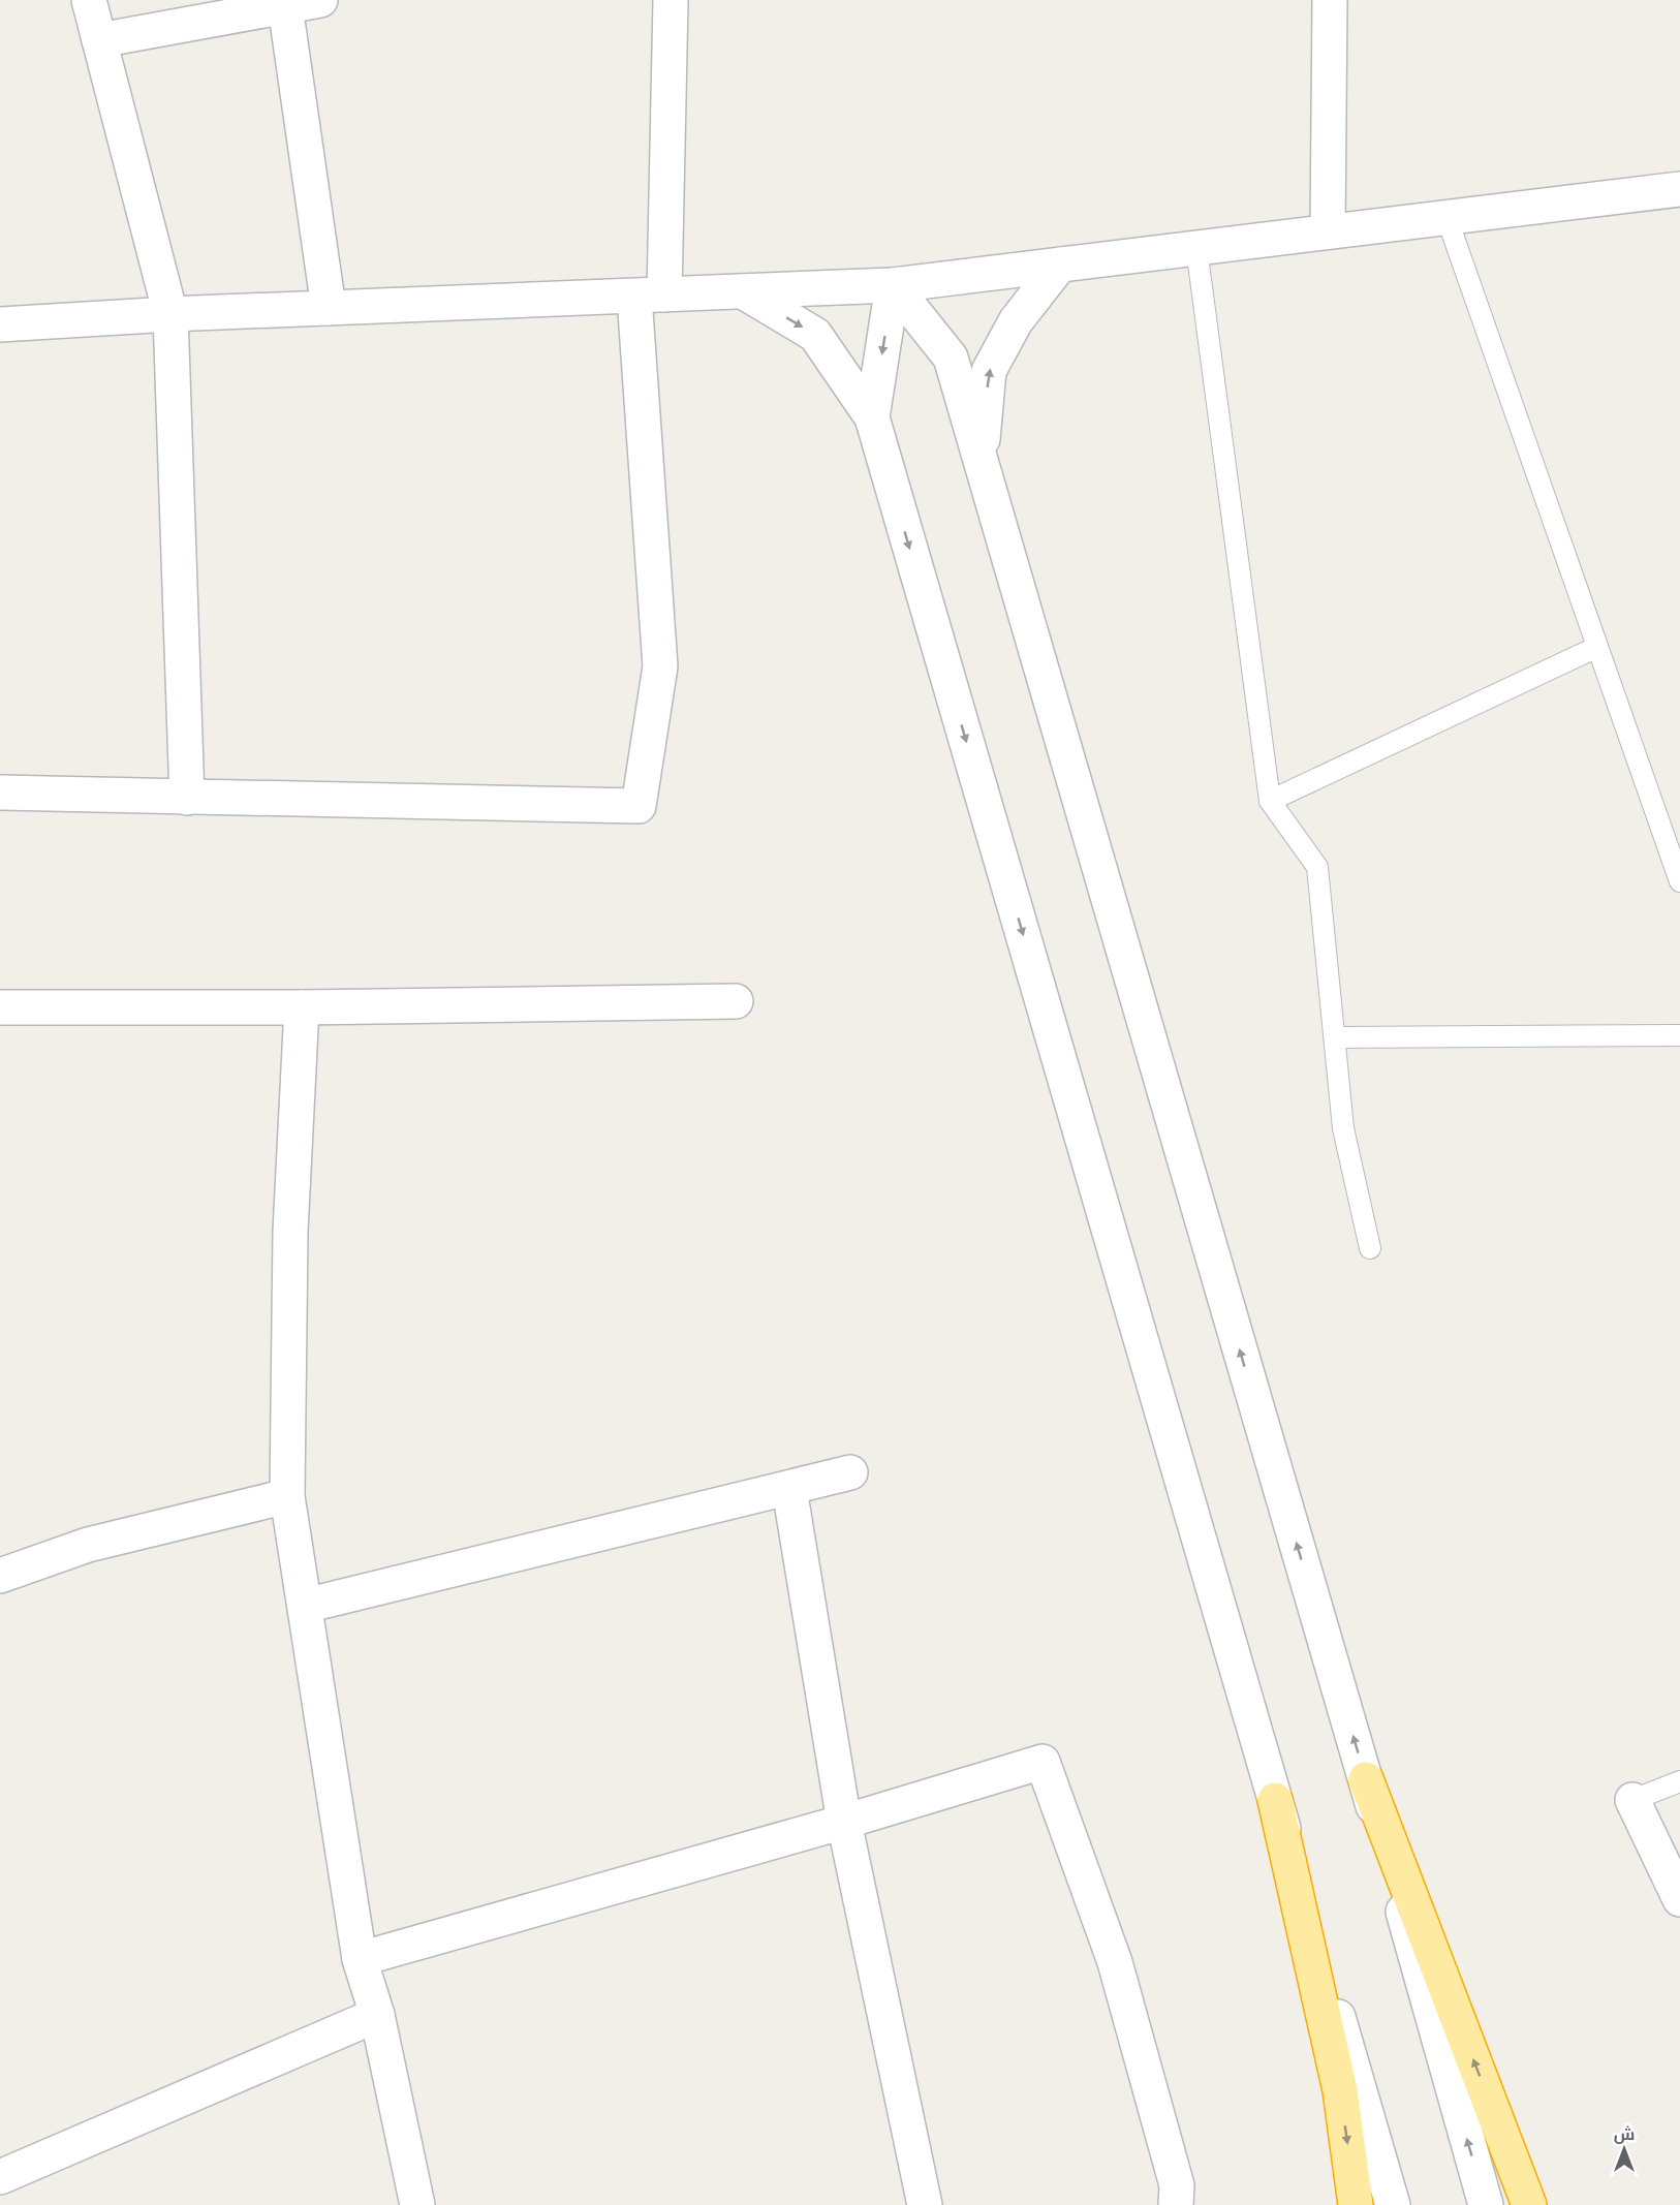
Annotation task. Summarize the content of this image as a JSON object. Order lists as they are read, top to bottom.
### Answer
{
  "north": "top"
}
